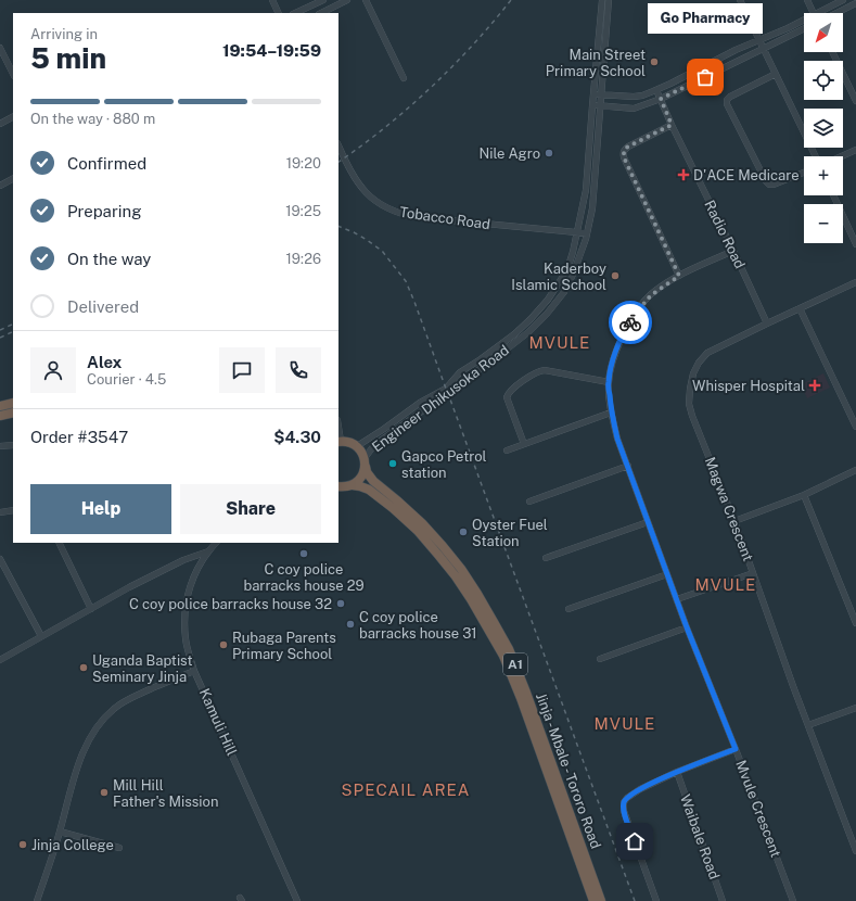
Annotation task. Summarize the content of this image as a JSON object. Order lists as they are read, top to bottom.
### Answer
{
  "streets": {
    "highway": ["A1", "Jinja - Mbale - Tororo Road"],
    "street": [
      "Tobacco Road",
      "Radio Road",
      "Engineer Dhikusoka Road",
      "Magwa Crescent",
      "Kamuli Hill",
      "Mvule Crescent",
      "Waibale Road"
    ]
  },
  "crossings": [
    ["Tobacco Road", "Engineer Dhikusoka Road"],
    ["Radio Road", "Magwa Crescent"],
    ["Radio Road", "Mvule Crescent"],
    ["Engineer Dhikusoka Road", "A1"],
    ["Engineer Dhikusoka Road", "Jinja - Mbale - Tororo Road"],
    ["A1", "Jinja - Mbale - Tororo Road"]
  ],
  "districts": [
    "MVULE",
    "MVULE",
    "MVULE",
    "SPECAIL AREA"
  ],
  "places": {
    "other": [
      "Main Street Primary School",
      "Go Pharmacy",
      "Nile Agro",
      "Kaderboy Islamic School",
      "Gapco Petrol station",
      "Oyster Fuel Station",
      "C coy police barracks house 29",
      "C coy police barracks house 32",
      "C coy police barracks house 31",
      "Rubaga Parents Primary School",
      "Uganda Baptist Seminary Jinja",
      "Mill Hill Father's Mission",
      "Jinja College"
    ],
    "health": ["D'ACE Medicare", "Whisper Hospital"]
  },
  "north": "bottom left",
  "page": {
    "bubble": "Go Pharmacy",
    "map_buttons": ["+", "−"],
    "heading": ["5 min", "Arriving in", "19:54–19:59"],
    "panel": [
      "Alex",
      "Courier · 4.5",
      "Order #3547",
      "$4.30"
    ],
    "bar": "On the way · 880 m",
    "list": [
      ["Confirmed", "19:20"],
      ["Preparing", "19:25"],
      ["On the way", "19:26"],
      "Delivered"
    ],
    "buttons": ["Help", "Share"]
  }
}
